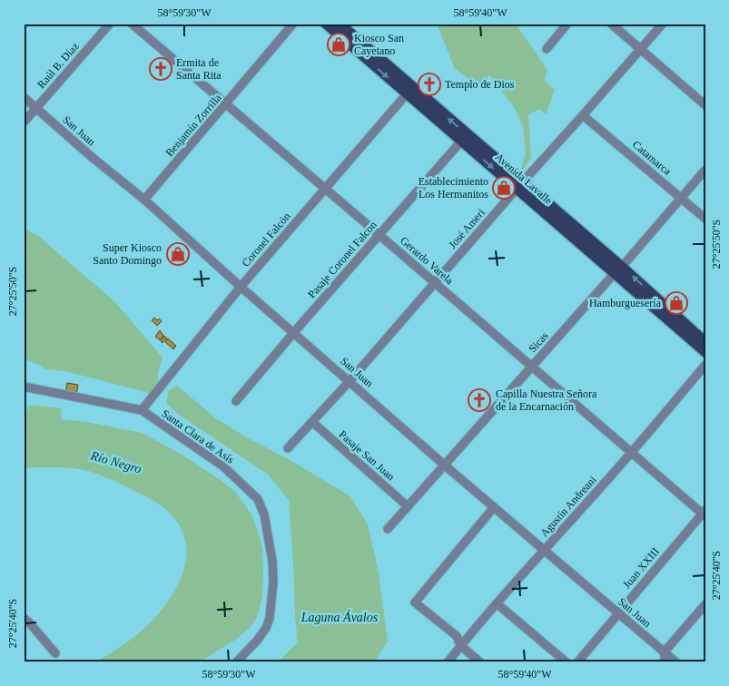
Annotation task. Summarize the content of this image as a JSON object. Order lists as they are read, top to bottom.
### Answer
{
  "streets": {
    "main road": ["Avenida Lavalle"],
    "street": [
      "Raúl B. Díaz",
      "Benjamín Zorrilla",
      "San Juan",
      "Catamarca",
      "José Ameri",
      "Coronel Falcón",
      "Pasaje Coronel Falcon",
      "Gerardo Varela",
      "Sicas",
      "Santa Clara de Asís",
      "Pasaje San Juan",
      "Agustín Andreani",
      "Juan XXIII"
    ]
  },
  "crossings": [
    ["Raúl B. Díaz", "San Juan"],
    ["Benjamín Zorrilla", "San Juan"],
    ["Benjamín Zorrilla", "Gerardo Varela"],
    ["San Juan", "José Ameri"],
    ["San Juan", "Coronel Falcón"],
    ["San Juan", "Pasaje Coronel Falcon"],
    ["San Juan", "Sicas"],
    ["San Juan", "Agustín Andreani"],
    ["San Juan", "Juan XXIII"],
    ["Catamarca", "José Ameri"],
    ["Catamarca", "Sicas"],
    ["Avenida Lavalle", "José Ameri"],
    ["Avenida Lavalle", "Coronel Falcón"],
    ["Avenida Lavalle", "Pasaje Coronel Falcon"],
    ["Avenida Lavalle", "Sicas"],
    ["José Ameri", "Gerardo Varela"],
    ["José Ameri", "Pasaje San Juan"],
    ["Coronel Falcón", "Gerardo Varela"],
    ["Coronel Falcón", "Santa Clara de Asís"],
    ["Pasaje Coronel Falcon", "Gerardo Varela"],
    ["Gerardo Varela", "Sicas"],
    ["Gerardo Varela", "Agustín Andreani"],
    ["Gerardo Varela", "Juan XXIII"],
    ["Sicas", "Pasaje San Juan"]
  ],
  "water": ["Río Negro", "Laguna Ávalos"],
  "places": {
    "shop": [
      "Kiosco San Cayetano",
      "Establecimiento Los Hermanitos",
      "Super Kiosco Santo Domingo",
      "Hamburguesería"
    ],
    "church": ["Ermita de Santa Rita", "Templo de Dios", "Capilla Nuestra Señora de la Encarnación"]
  },
  "coordinates": [
    "58°59'30\"W",
    "58°59'40\"W",
    "27°25'50\"S",
    "27°25'40\"S"
  ]
}
